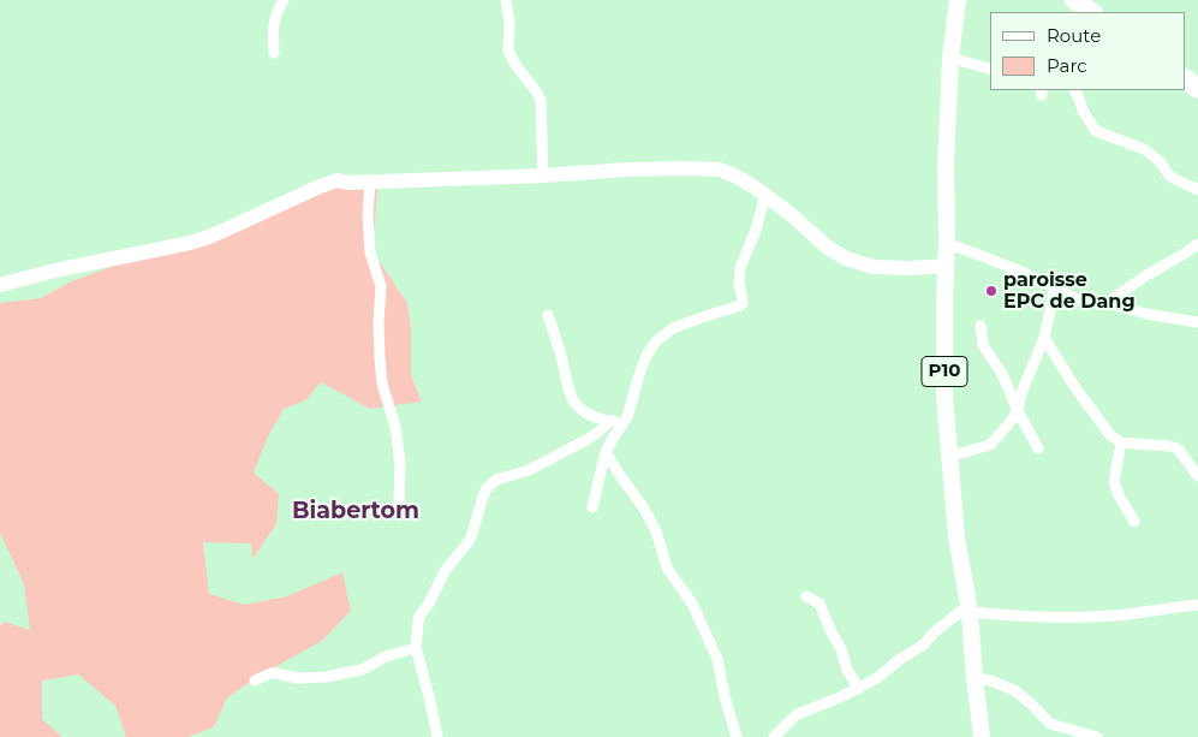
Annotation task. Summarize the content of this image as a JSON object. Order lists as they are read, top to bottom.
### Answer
{
  "streets": {
    "main road": ["P10"]
  },
  "districts": ["Biabertom"],
  "places": ["paroisse EPC de Dang"],
  "legend": ["Route", "Parc"]
}
